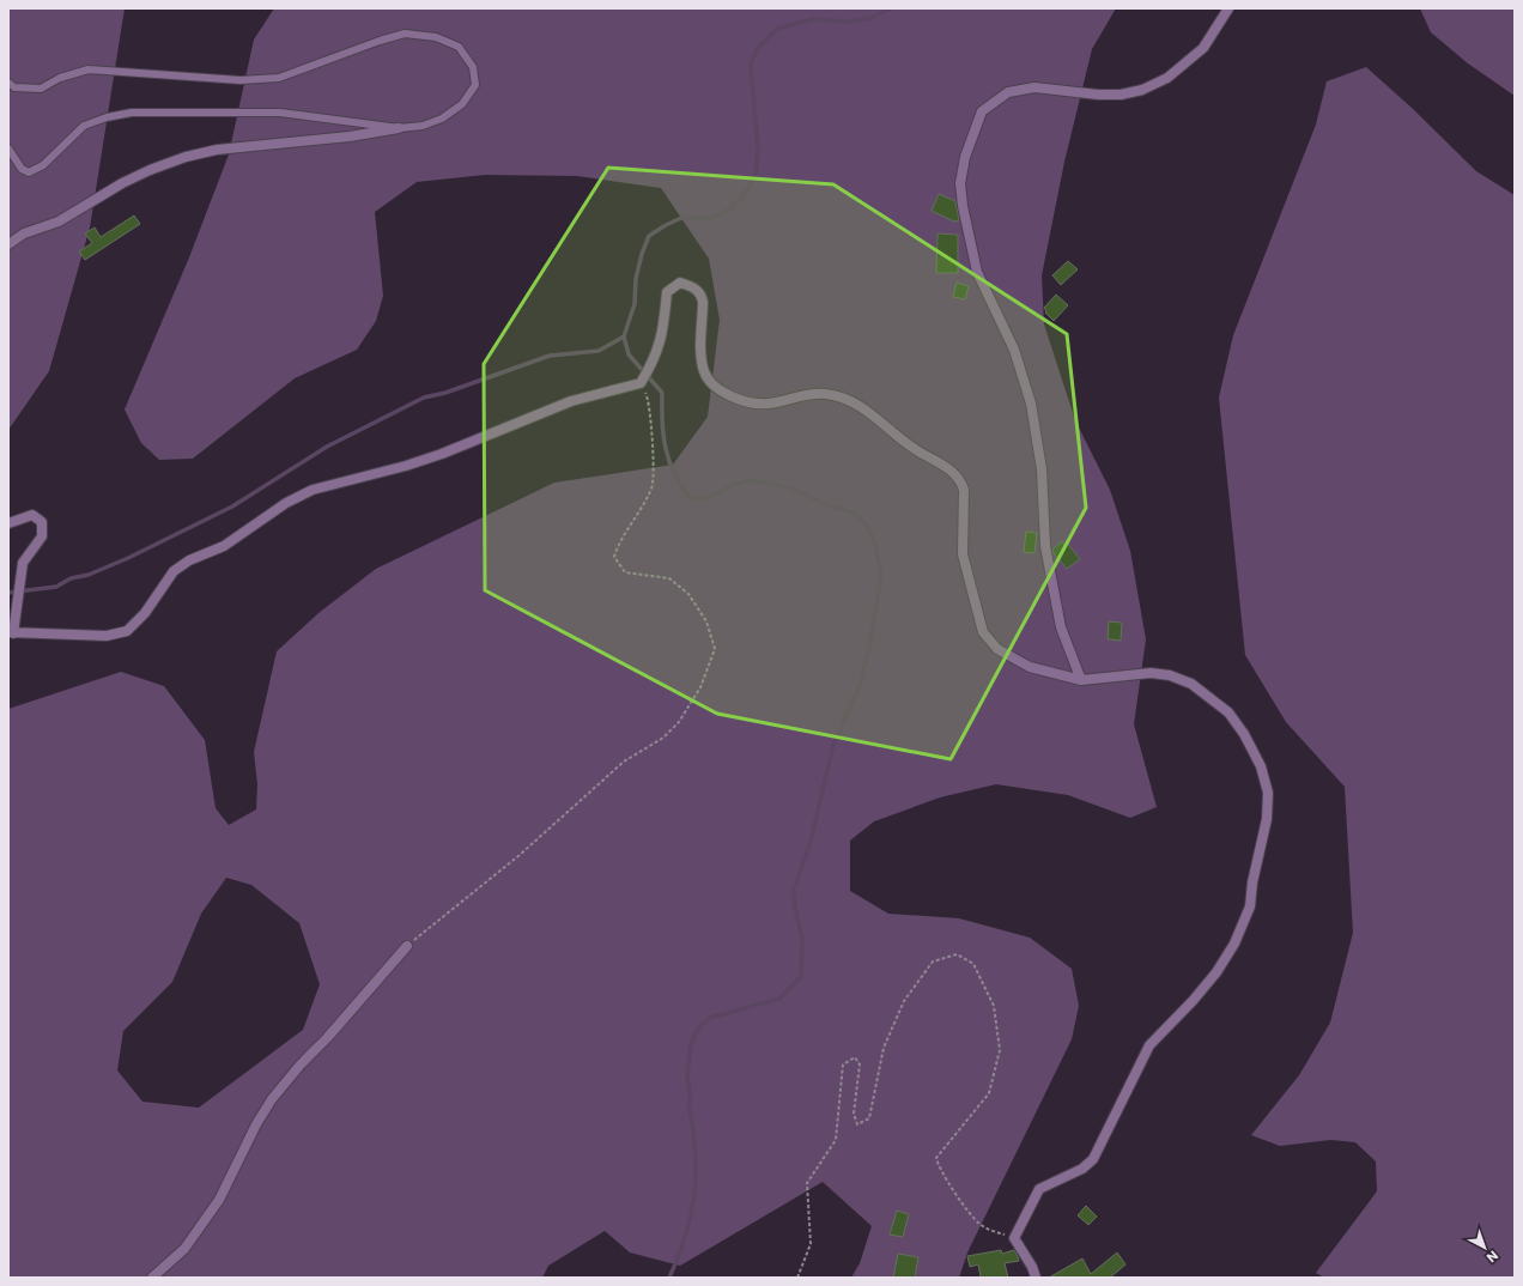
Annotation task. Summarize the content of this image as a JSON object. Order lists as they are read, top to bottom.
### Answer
{
  "north": "bottom right"
}
